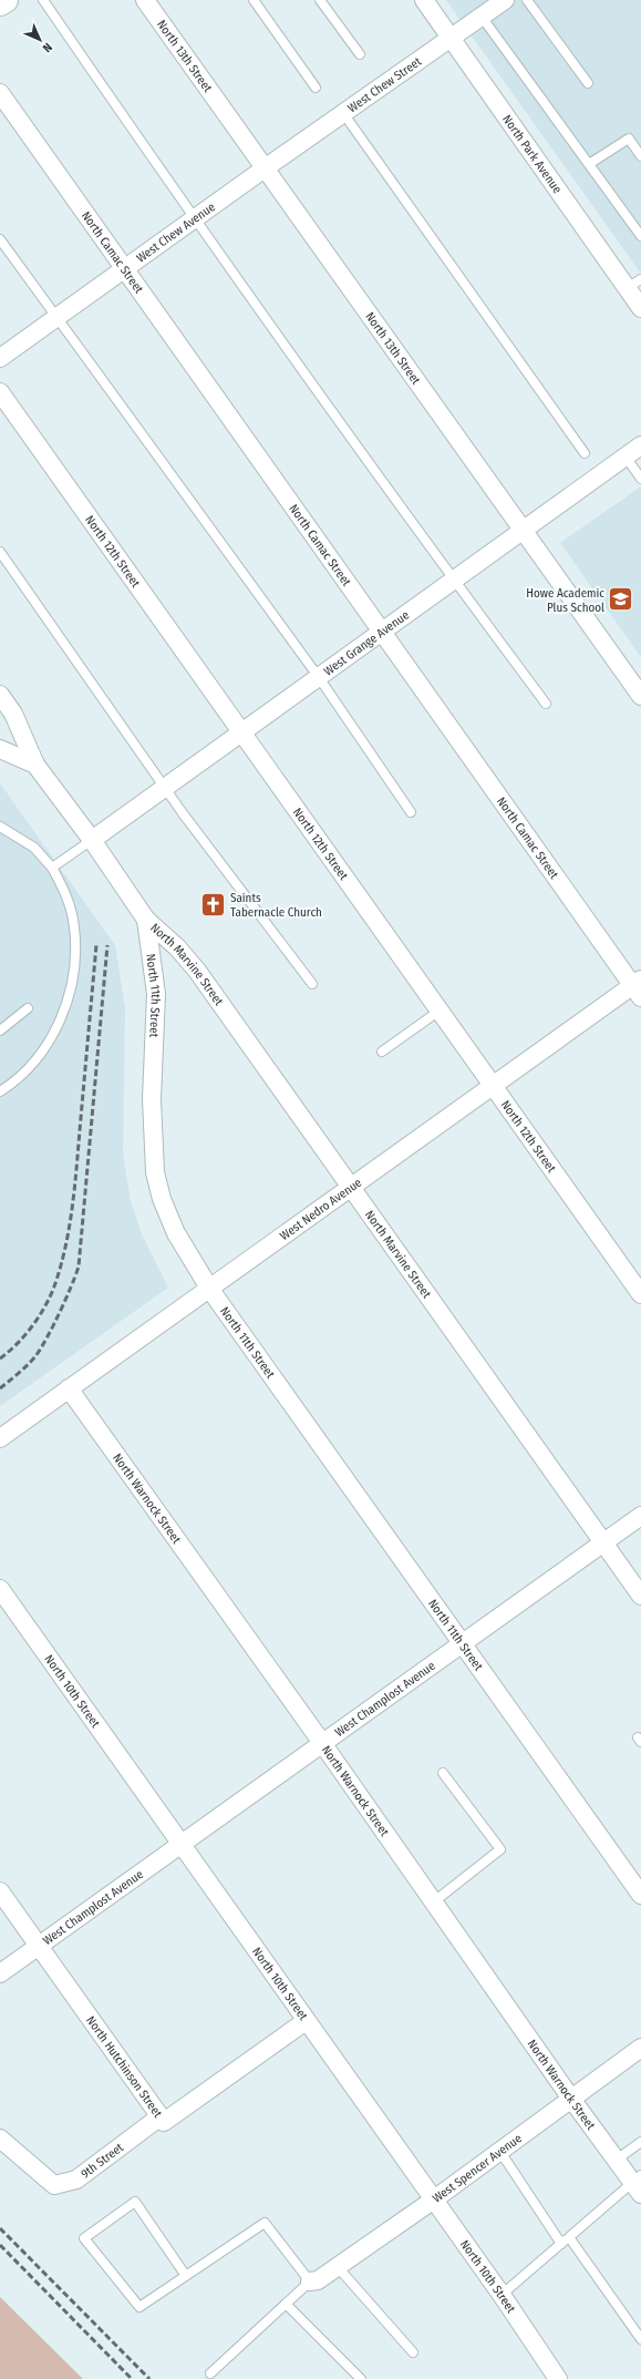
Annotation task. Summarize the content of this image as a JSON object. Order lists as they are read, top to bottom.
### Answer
{
  "streets": {
    "street": [
      "North 13th Street",
      "West Chew Street",
      "North Park Avenue",
      "West Chew Avenue",
      "North Camac Street",
      "North 12th Street",
      "West Grange Avenue",
      "North Marvine Street",
      "North 11th Street",
      "West Nedro Avenue",
      "North Warnock Street",
      "North 10th Street",
      "West Champlost Avenue",
      "North Hutchinson Street",
      "9th Street",
      "West Spencer Avenue"
    ]
  },
  "crossings": [
    ["North 13th Street", "West Chew Street"],
    ["North 13th Street", "West Chew Avenue"],
    ["North 13th Street", "West Grange Avenue"],
    ["West Chew Street", "North Park Avenue"],
    ["West Chew Street", "West Chew Avenue"],
    ["West Chew Avenue", "North Camac Street"],
    ["North Camac Street", "West Grange Avenue"],
    ["North Camac Street", "West Nedro Avenue"],
    ["North 12th Street", "West Grange Avenue"],
    ["North 12th Street", "West Nedro Avenue"],
    ["West Grange Avenue", "North 11th Street"],
    ["North Marvine Street", "North 11th Street"],
    ["North Marvine Street", "West Nedro Avenue"],
    ["North Marvine Street", "West Champlost Avenue"],
    ["North 11th Street", "West Nedro Avenue"],
    ["North 11th Street", "West Champlost Avenue"],
    ["West Nedro Avenue", "North Warnock Street"],
    ["North Warnock Street", "West Champlost Avenue"],
    ["North Warnock Street", "West Spencer Avenue"],
    ["North 10th Street", "West Champlost Avenue"],
    ["North 10th Street", "North Hutchinson Street"],
    ["North 10th Street", "West Spencer Avenue"],
    ["West Champlost Avenue", "North Hutchinson Street"],
    ["North Hutchinson Street", "9th Street"]
  ],
  "places": {
    "school or university": ["Howe Academic Plus School"],
    "church": ["Saints Tabernacle Church"]
  },
  "north": "bottom right"
}
